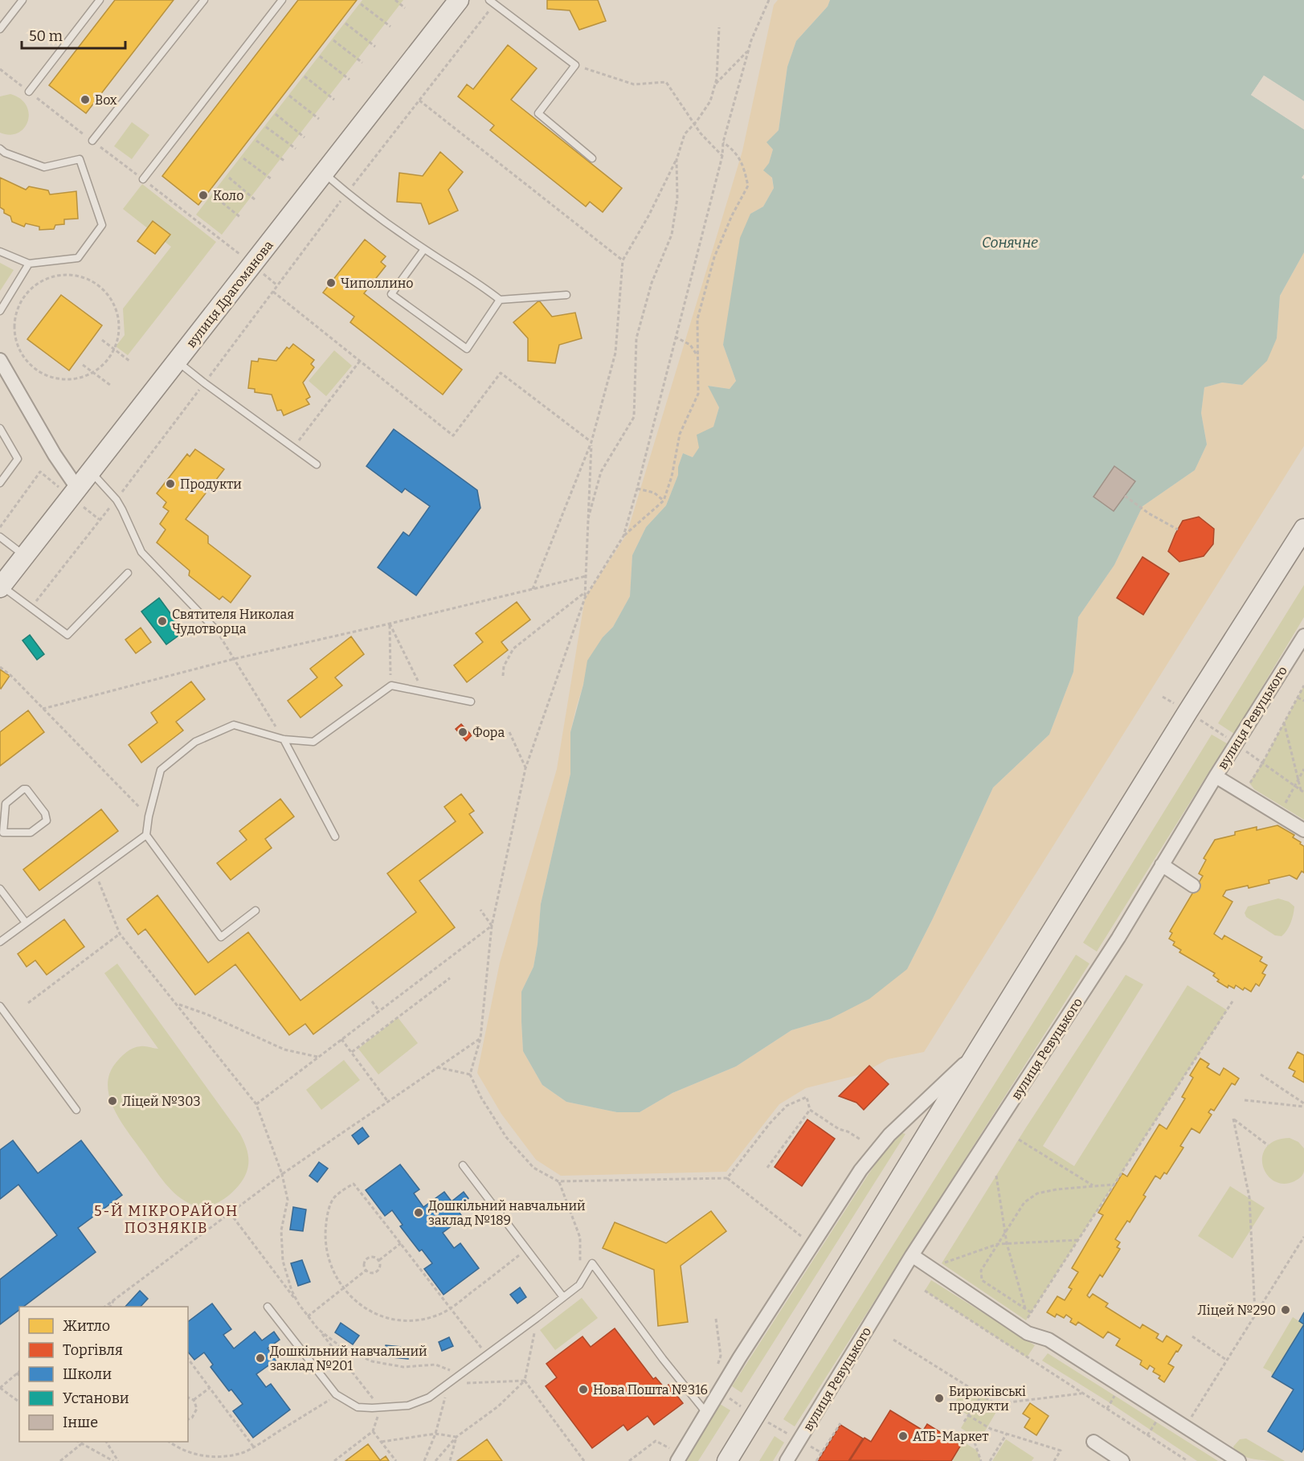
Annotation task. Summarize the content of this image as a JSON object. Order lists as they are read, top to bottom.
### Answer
{
  "streets": {
    "street": ["вулиця Драгоманова", "вулиця Ревуцького"]
  },
  "districts": ["5-Й МІКРОРАЙОН ПОЗНЯКІВ"],
  "water": ["Сонячне"],
  "places": [
    "Box",
    "Коло",
    "Чиполлино",
    "Продукти",
    "Святителя Николая Чудотворца",
    "Фора",
    "Ліцей №303",
    "Дошкільний навчальний заклад №189",
    "Ліцей №290",
    "Дошкільний навчальний заклад №201",
    "Нова Пошта №316",
    "Бирюківські продукти",
    "АТБ-Маркет"
  ],
  "legend": [
    "Житло",
    "Торгівля",
    "Школи",
    "Установи",
    "Інше"
  ],
  "scale_bar": "50 m"
}
